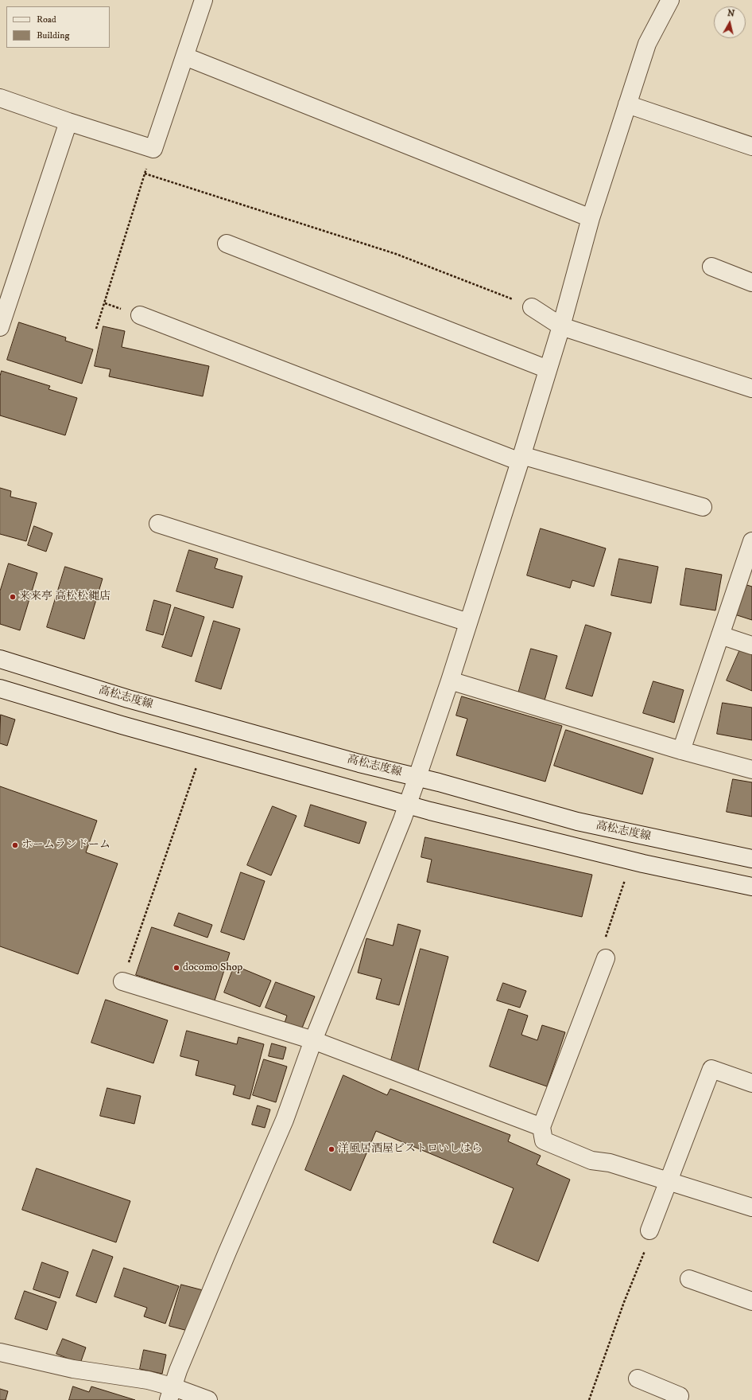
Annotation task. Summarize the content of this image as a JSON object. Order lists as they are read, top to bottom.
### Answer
{
  "streets": {
    "street": ["高松志度線"]
  },
  "places": [
    "来来亭 高松松縄店",
    "ホームランドーム",
    "docomo Shop",
    "洋風居酒屋ビストロいしはら"
  ],
  "legend": ["Road", "Building"],
  "north": "top"
}
